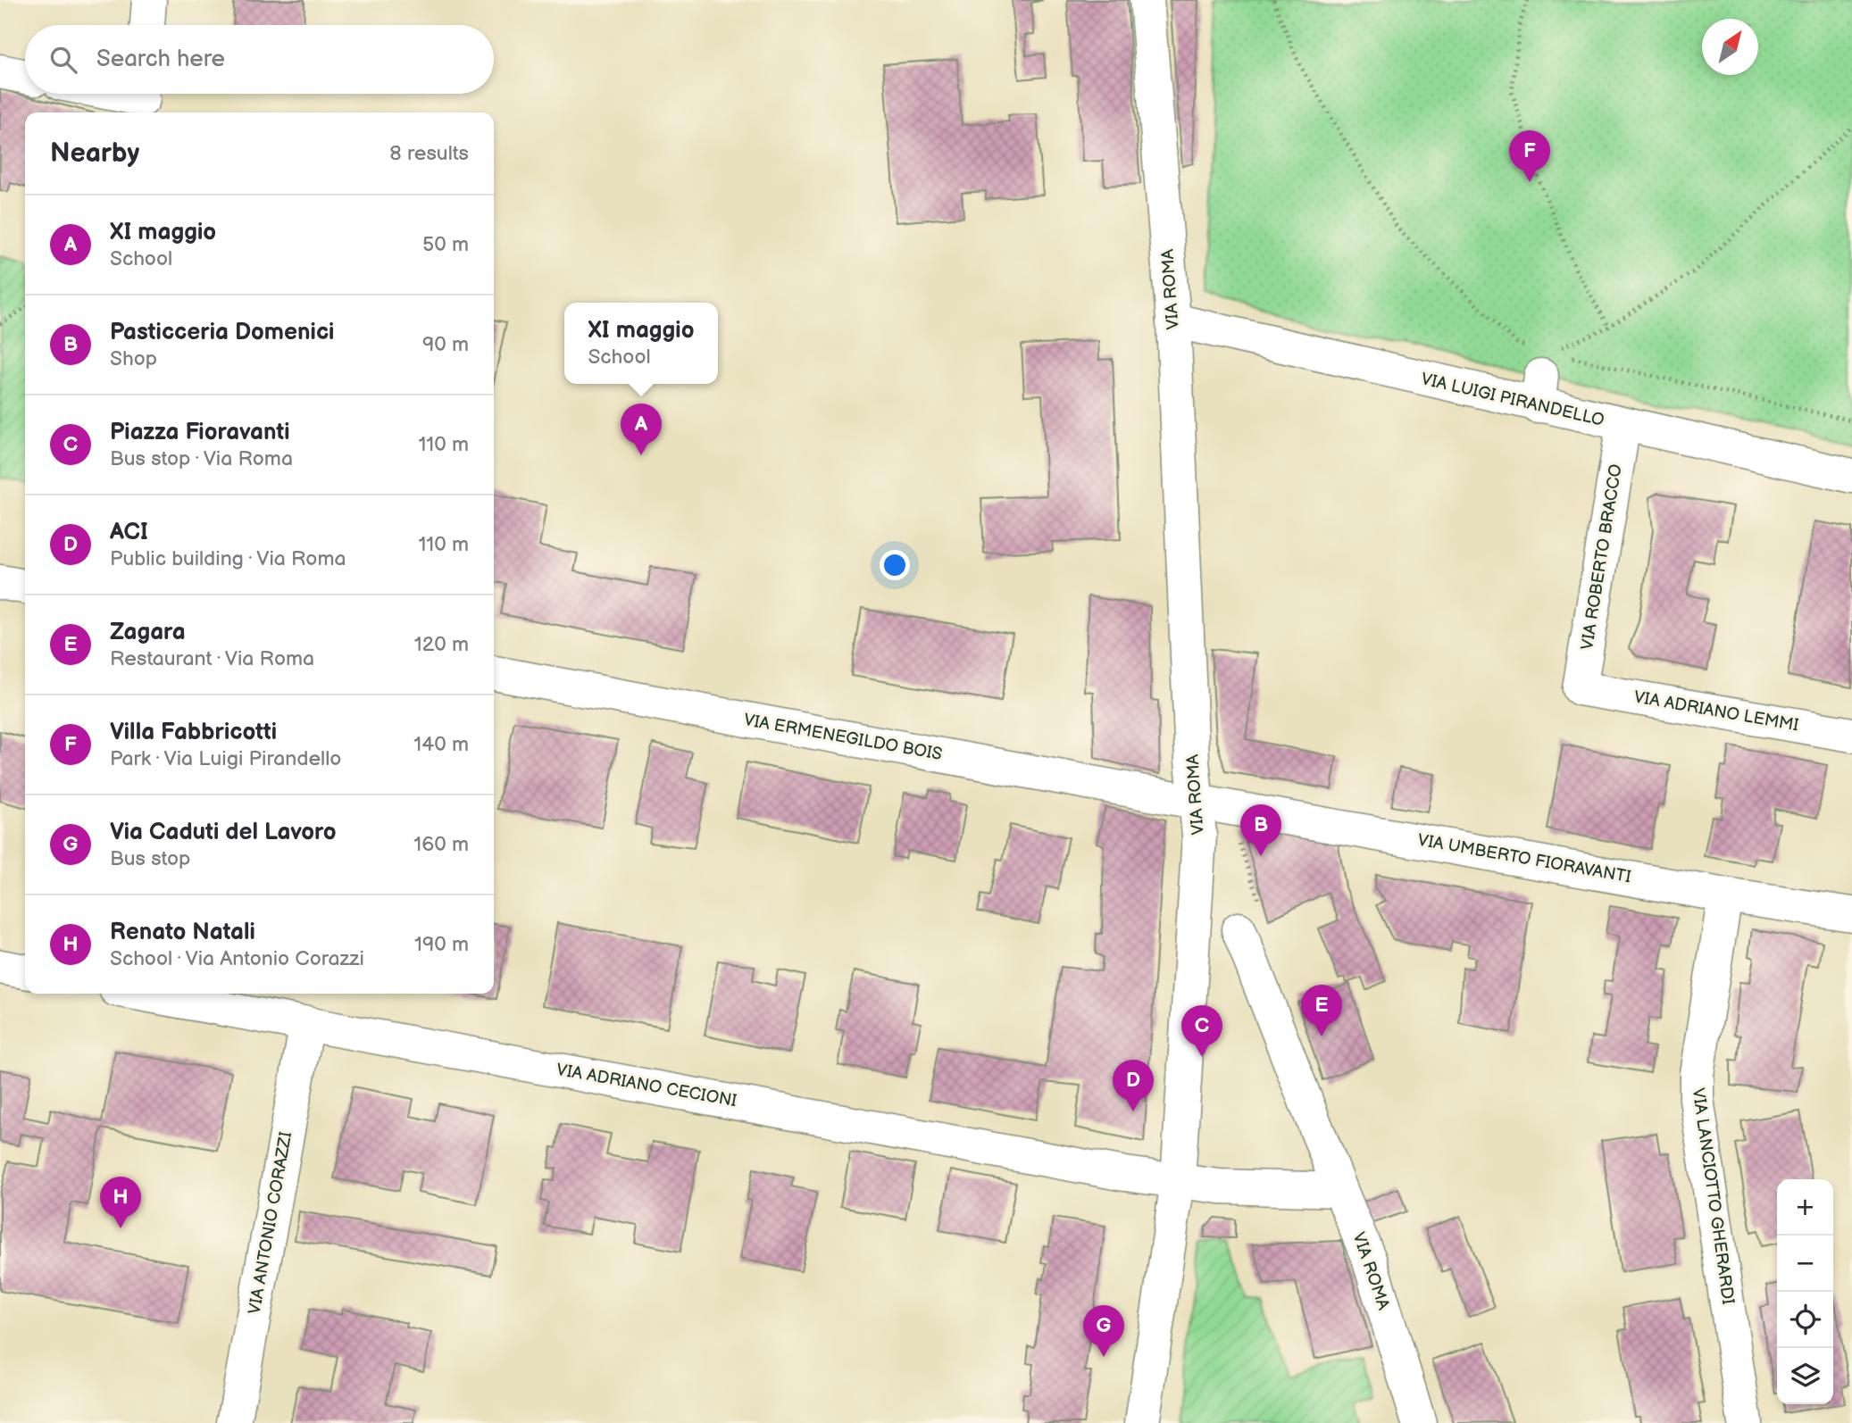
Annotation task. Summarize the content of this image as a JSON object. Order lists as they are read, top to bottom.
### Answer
{
  "streets": {
    "street": [
      "VIA ROMA",
      "VIA LUIGI PIRANDELLO",
      "VIA ROBERTO BRACCO",
      "VIA ADRIANO LEMMI",
      "VIA ERMENEGILDO BOIS",
      "VIA UMBERTO FIORAVANTI",
      "VIA ADRIANO CECIONI",
      "VIA LANCIOTTO GHERARDI",
      "VIA ANTONIO CORAZZI"
    ]
  },
  "crossings": [
    ["VIA ROMA", "VIA LUIGI PIRANDELLO"],
    ["VIA ROMA", "VIA ERMENEGILDO BOIS"],
    ["VIA ROMA", "VIA UMBERTO FIORAVANTI"],
    ["VIA ROMA", "VIA ADRIANO CECIONI"],
    ["VIA LUIGI PIRANDELLO", "VIA ROBERTO BRACCO"],
    ["VIA ROBERTO BRACCO", "VIA ADRIANO LEMMI"],
    ["VIA ERMENEGILDO BOIS", "VIA UMBERTO FIORAVANTI"],
    ["VIA UMBERTO FIORAVANTI", "VIA LANCIOTTO GHERARDI"],
    ["VIA ADRIANO CECIONI", "VIA ANTONIO CORAZZI"]
  ],
  "north": "top right",
  "page": {
    "search": "Search here",
    "heading": ["Nearby", "8 results"],
    "pins": [
      "F",
      "A",
      "B",
      "E",
      "C",
      "D",
      "H",
      "G"
    ],
    "list": [
      {
        "mark": "A",
        "name": "XI maggio",
        "note": "School",
        "value": "50 m"
      },
      {
        "mark": "B",
        "name": "Pasticceria Domenici",
        "note": "Shop",
        "value": "90 m"
      },
      {
        "mark": "C",
        "name": "Piazza Fioravanti",
        "note": "Bus stop · Via Roma",
        "value": "110 m"
      },
      {
        "mark": "D",
        "name": "ACI",
        "note": "Public building · Via Roma",
        "value": "110 m"
      },
      {
        "mark": "E",
        "name": "Zagara",
        "note": "Restaurant · Via Roma",
        "value": "120 m"
      },
      {
        "mark": "F",
        "name": "Villa Fabbricotti",
        "note": "Park · Via Luigi Pirandello",
        "value": "140 m"
      },
      {
        "mark": "G",
        "name": "Via Caduti del Lavoro",
        "note": "Bus stop",
        "value": "160 m"
      },
      {
        "mark": "H",
        "name": "Renato Natali",
        "note": "School · Via Antonio Corazzi",
        "value": "190 m"
      }
    ],
    "popup": ["XI maggio", "School"],
    "map_buttons": ["+", "−"]
  }
}
